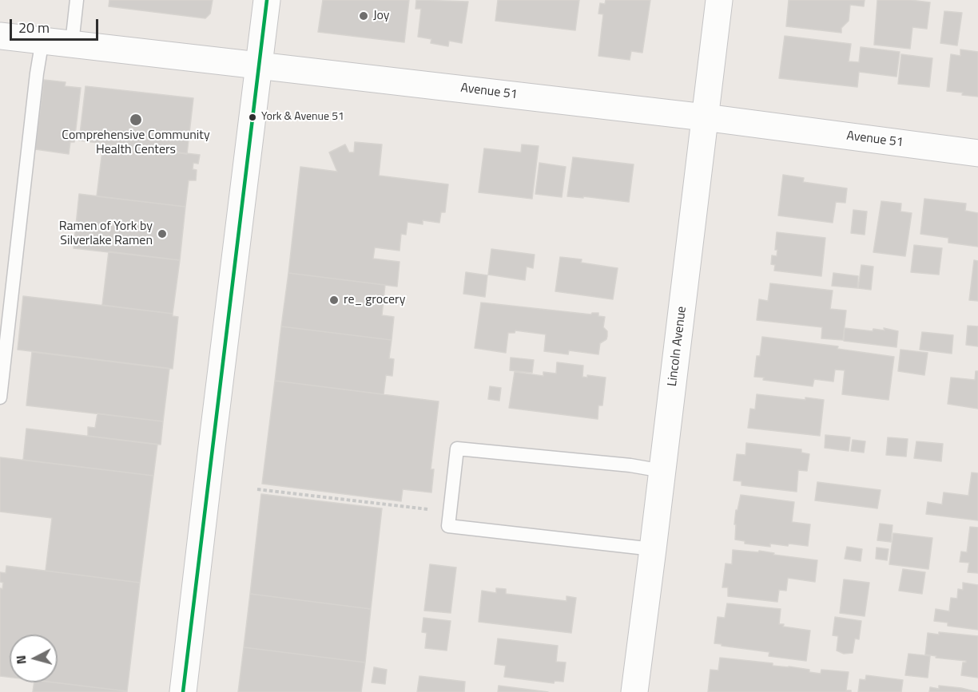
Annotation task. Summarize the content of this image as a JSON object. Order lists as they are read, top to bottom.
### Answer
{
  "streets": {
    "street": ["Avenue 51", "Lincoln Avenue"]
  },
  "crossings": [
    ["Avenue 51", "Lincoln Avenue"]
  ],
  "places": [
    "Joy",
    "York & Avenue 51",
    "Comprehensive Community Health Centers",
    "Ramen of York by Silverlake Ramen",
    "re_ grocery"
  ],
  "scale_bar": "20 m",
  "north": "left"
}
